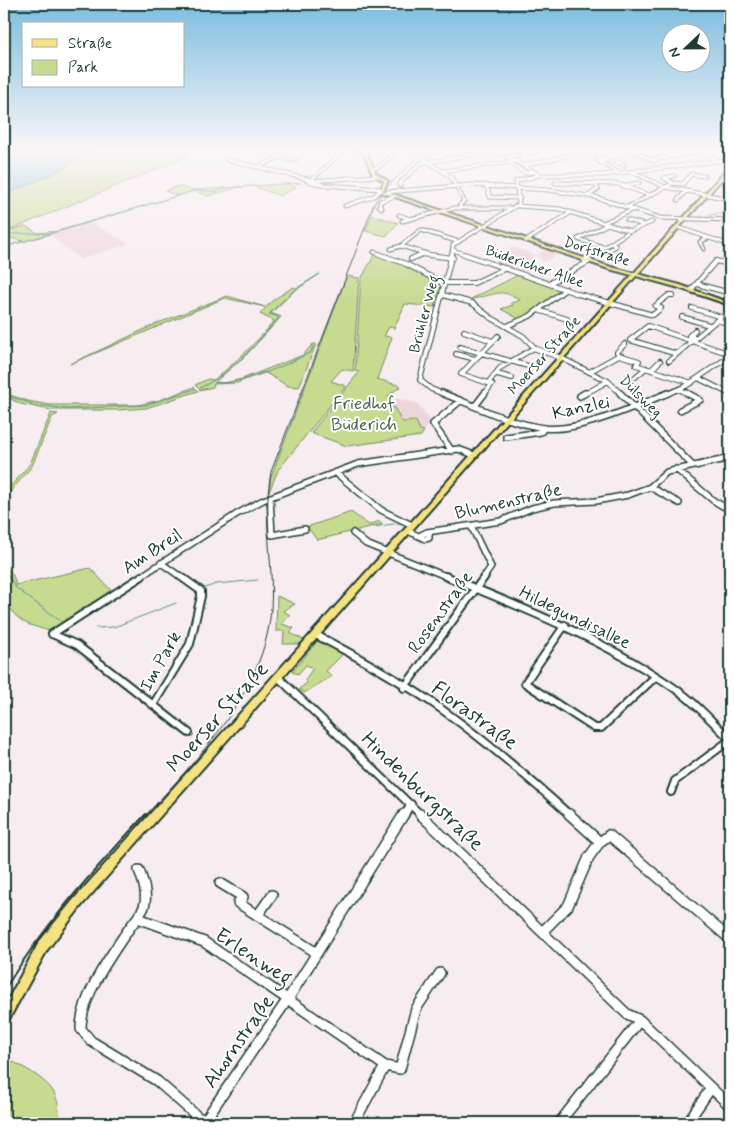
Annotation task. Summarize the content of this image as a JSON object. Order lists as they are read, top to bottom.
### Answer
{
  "streets": {
    "main road": ["Dorfstraße", "Moerser Straße"],
    "street": [
      "Büdericher Allee",
      "Brühler Weg",
      "Dülsweg",
      "Kanzlei",
      "Blumenstraße",
      "Am Breil",
      "Rosenstraße",
      "Hildegundisallee",
      "Im Park",
      "Florastraße",
      "Hindenburgstraße",
      "Erlenweg",
      "Ahornstraße"
    ]
  },
  "crossings": [
    ["Dorfstraße", "Moerser Straße"],
    ["Büdericher Allee", "Brühler Weg"],
    ["Büdericher Allee", "Moerser Straße"],
    ["Brühler Weg", "Moerser Straße"],
    ["Brühler Weg", "Kanzlei"],
    ["Moerser Straße", "Dülsweg"],
    ["Moerser Straße", "Kanzlei"],
    ["Moerser Straße", "Blumenstraße"],
    ["Moerser Straße", "Hildegundisallee"],
    ["Moerser Straße", "Florastraße"],
    ["Moerser Straße", "Hindenburgstraße"],
    ["Dülsweg", "Kanzlei"],
    ["Dülsweg", "Blumenstraße"],
    ["Blumenstraße", "Am Breil"],
    ["Blumenstraße", "Rosenstraße"],
    ["Am Breil", "Im Park"],
    ["Rosenstraße", "Hildegundisallee"],
    ["Rosenstraße", "Florastraße"],
    ["Hindenburgstraße", "Ahornstraße"],
    ["Erlenweg", "Ahornstraße"]
  ],
  "parks": ["Friedhof Büderich"],
  "legend": ["Straße", "Park"],
  "north": "left"
}
